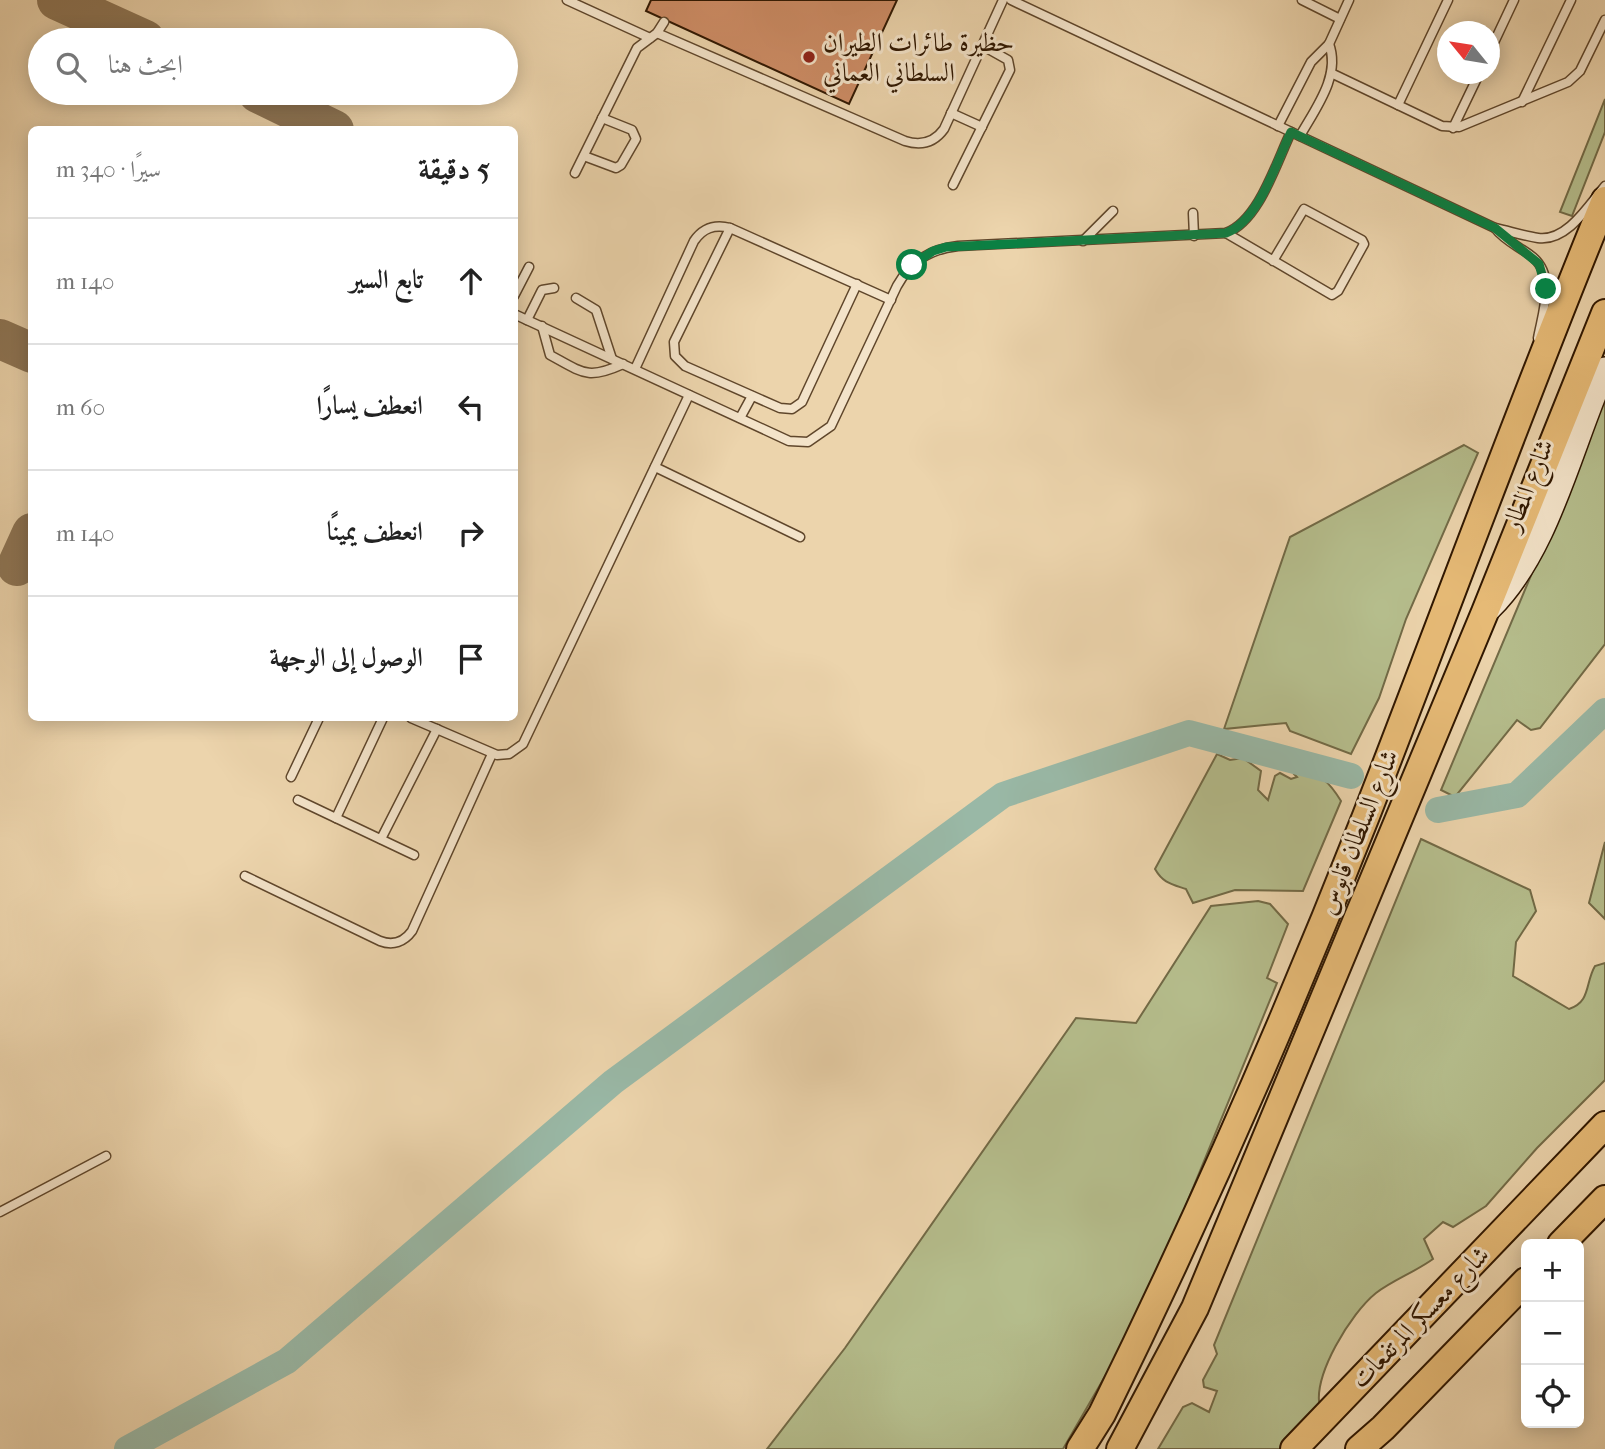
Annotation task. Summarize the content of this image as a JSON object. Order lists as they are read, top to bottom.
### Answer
{
  "streets": {
    "main road": ["شارع المطار", "شارع السلطان قابوس", "شارع معسكر المرتفعات"]
  },
  "crossings": [
    ["شارع المطار", "شارع السلطان قابوس"]
  ],
  "places": ["حظيرة طائرات الطيران السلطاني العماني"],
  "north": "top left",
  "page": {
    "search": "ابحث هنا",
    "heading": ["5 دقيقة", "سيرًا · 340 m"],
    "list": [
      ["تابع السير", "140 m"],
      ["انعطف يسارًا", "60 m"],
      ["انعطف يمينًا", "140 m"],
      "الوصول إلى الوجهة"
    ],
    "map_buttons": ["+", "−"]
  }
}
